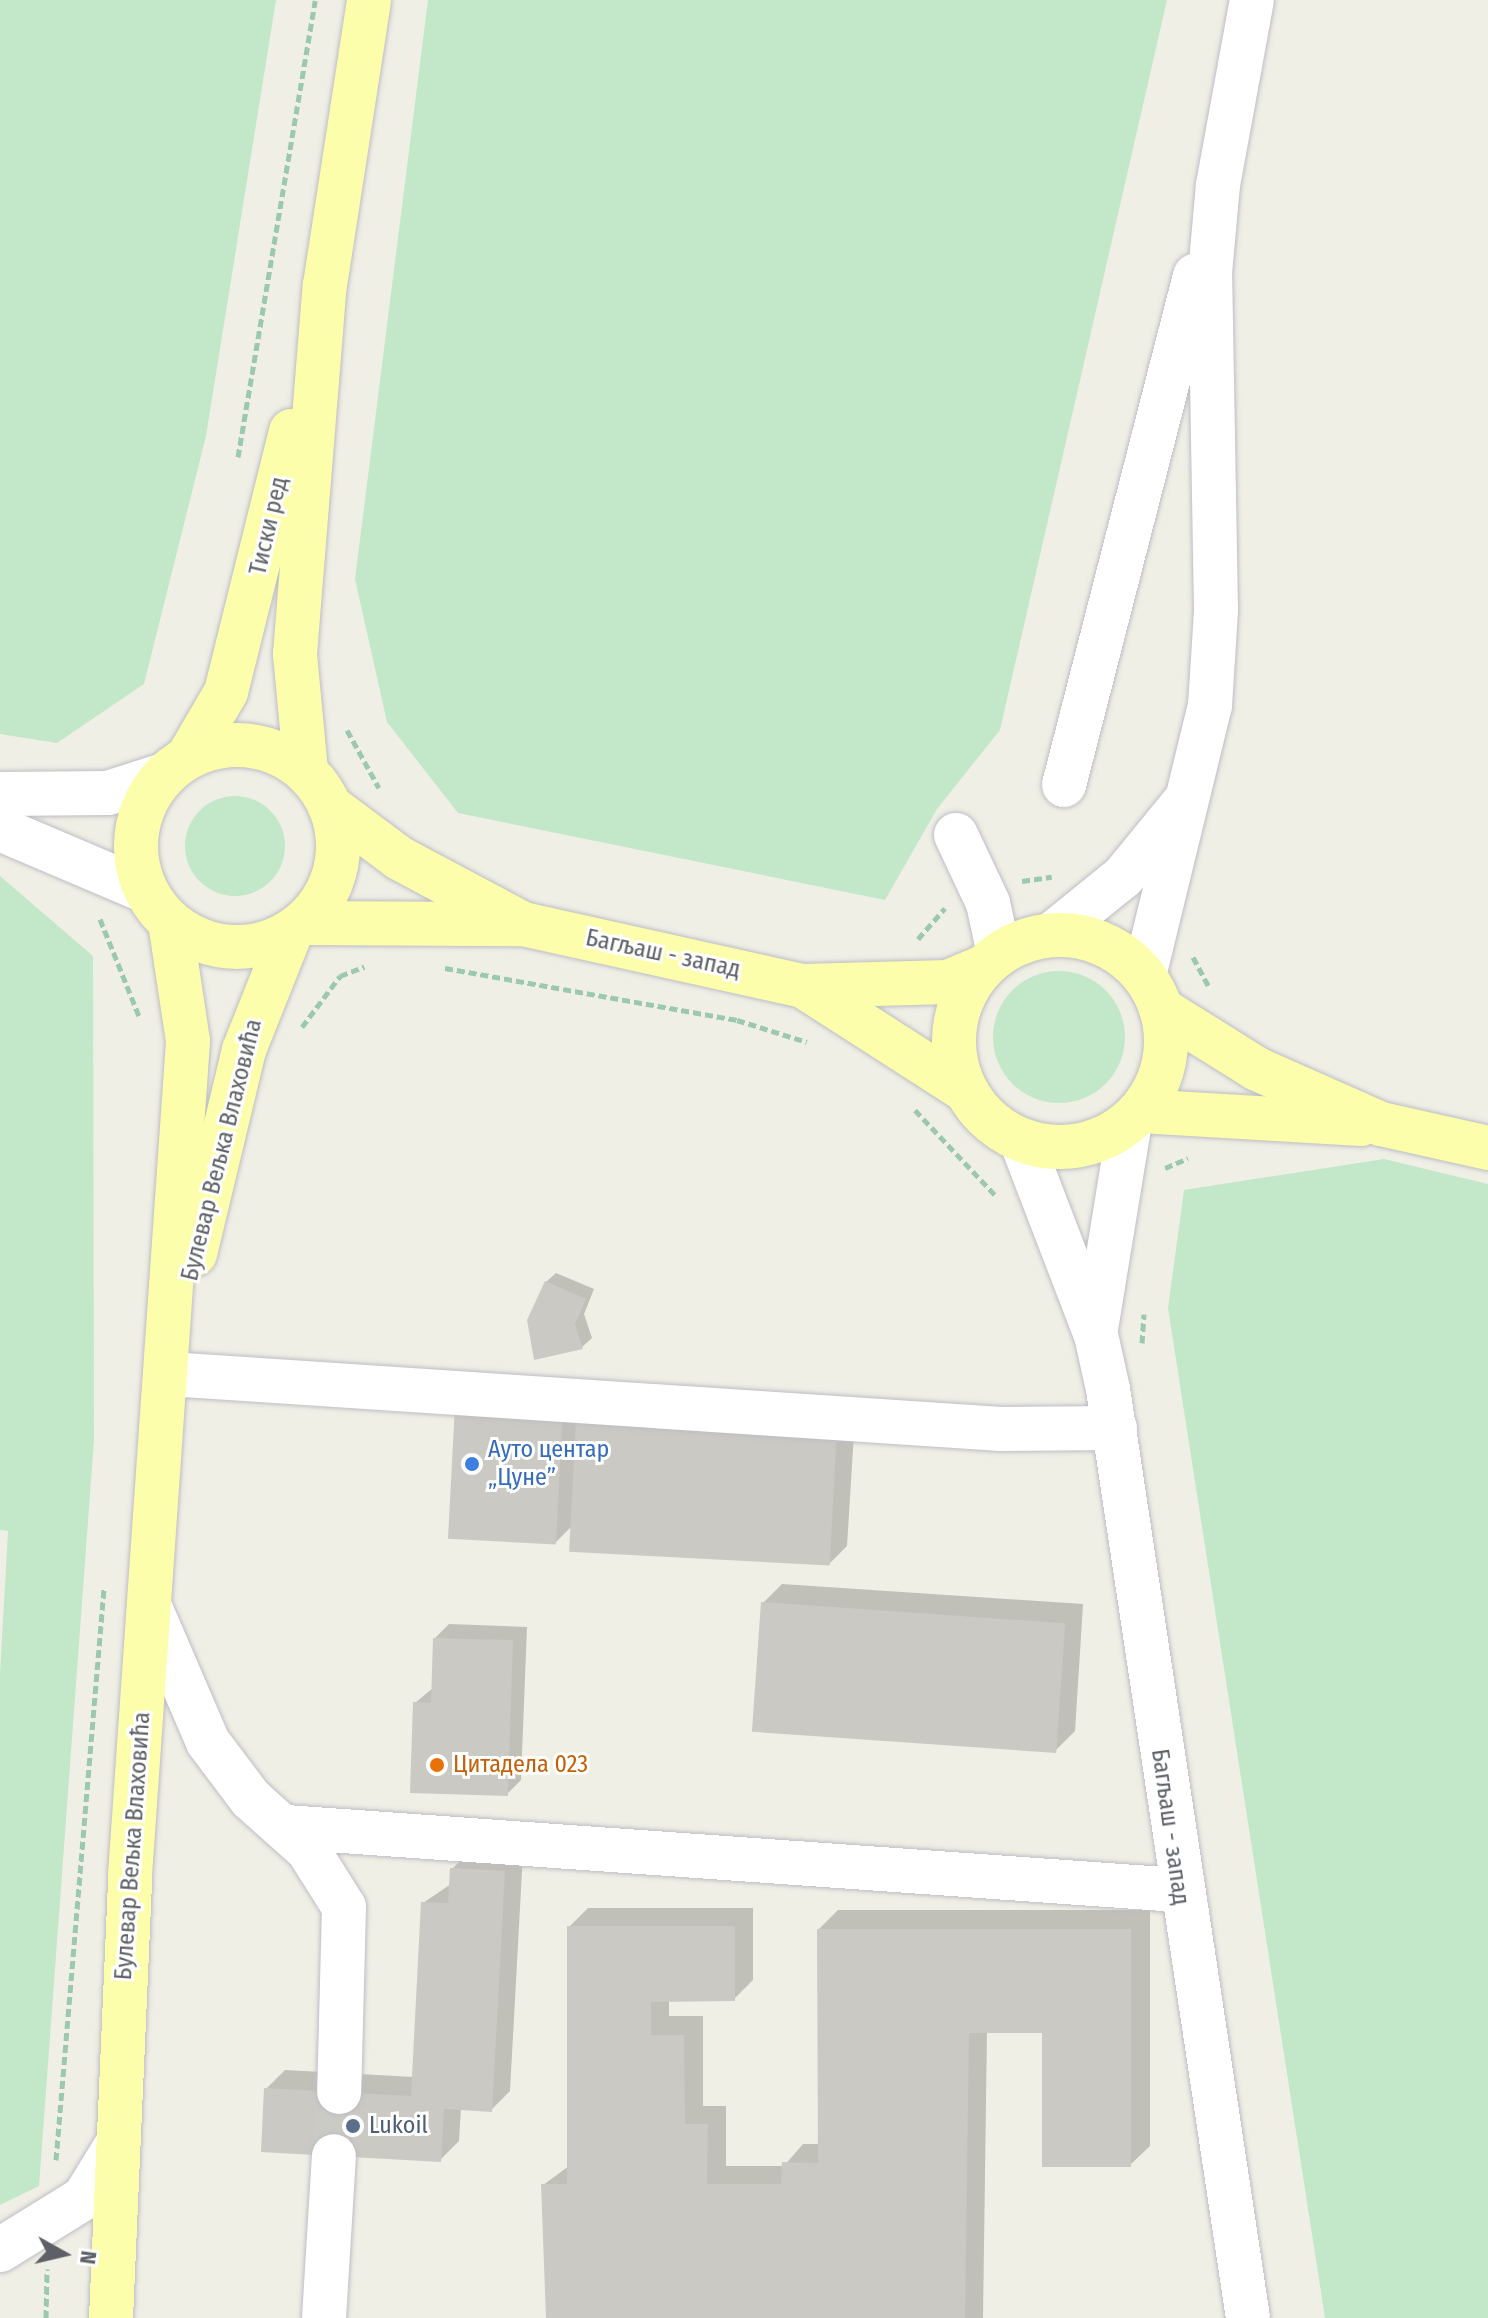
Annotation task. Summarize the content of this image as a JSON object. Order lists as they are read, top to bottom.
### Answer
{
  "streets": {
    "main road": ["Тиски ред", "Багљаш - запад", "Булевар Вељка Влаховића"]
  },
  "crossings": [
    ["Тиски ред", "Багљаш - запад"],
    ["Тиски ред", "Булевар Вељка Влаховића"],
    ["Багљаш - запад", "Булевар Вељка Влаховића"]
  ],
  "places": ["Ауто центар „Цуне”", "Цитадела 023", "Lukoil"],
  "north": "right"
}
